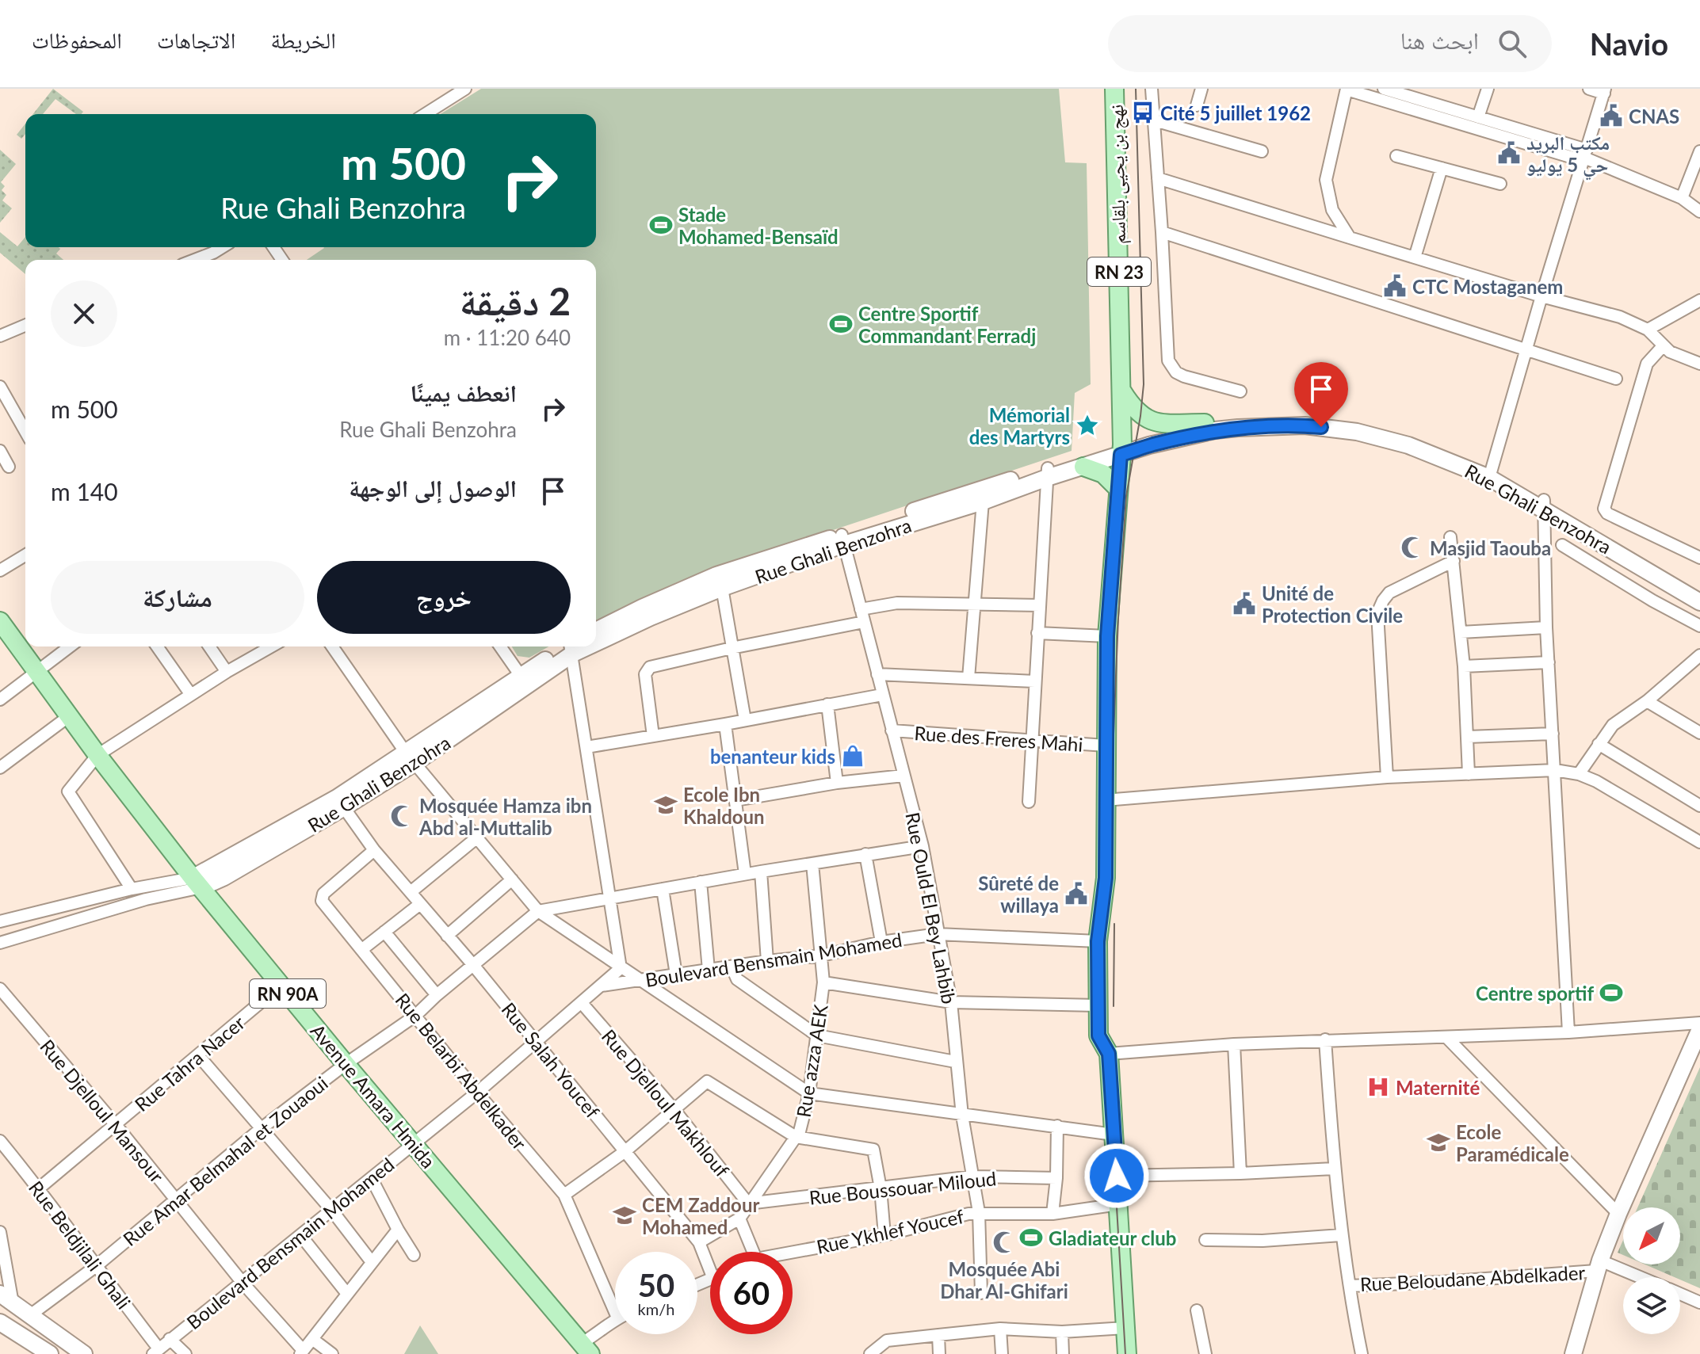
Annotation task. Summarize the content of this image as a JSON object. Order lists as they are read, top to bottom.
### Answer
{
  "streets": {
    "main road": [
      "نهج بن يحيى بلقاسم",
      "RN 23",
      "Rue Ghali Benzohra",
      "RN 90A",
      "Avenue Amara Hmida"
    ],
    "street": [
      "Rue des Freres Mahi",
      "Rue Ould El Bey Lahbib",
      "Boulevard Bensmain Mohamed",
      "Rue Salah Youcef",
      "Rue azza AEK",
      "Rue Tahra Nacer",
      "Rue Belarbi Abdelkader",
      "Rue Djelloul Makhlouf",
      "Rue Djelloul Mansour",
      "Rue Amar Belmahal et Zouaoui",
      "Rue Boussouar Miloud",
      "Rue Ykhlef Youcef",
      "Rue Beldjilali Ghali",
      "Rue Beloudane Abdelkader"
    ]
  },
  "crossings": [
    ["نهج بن يحيى بلقاسم", "Rue Ghali Benzohra"],
    ["نهج بن يحيى بلقاسم", "Rue des Freres Mahi"],
    ["نهج بن يحيى بلقاسم", "Boulevard Bensmain Mohamed"],
    ["نهج بن يحيى بلقاسم", "Rue Ykhlef Youcef"],
    ["Rue Ghali Benzohra", "Rue Ould El Bey Lahbib"],
    ["Rue Ghali Benzohra", "Boulevard Bensmain Mohamed"],
    ["Rue Ghali Benzohra", "Rue Salah Youcef"],
    ["Rue Ghali Benzohra", "Avenue Amara Hmida"],
    ["Rue des Freres Mahi", "Rue Ould El Bey Lahbib"],
    ["Rue Ould El Bey Lahbib", "Boulevard Bensmain Mohamed"],
    ["Rue Ould El Bey Lahbib", "Rue Boussouar Miloud"],
    ["Rue Ould El Bey Lahbib", "Rue Ykhlef Youcef"],
    ["Boulevard Bensmain Mohamed", "Rue Salah Youcef"],
    ["Boulevard Bensmain Mohamed", "Rue azza AEK"],
    ["Boulevard Bensmain Mohamed", "Rue Belarbi Abdelkader"],
    ["Boulevard Bensmain Mohamed", "Avenue Amara Hmida"],
    ["Boulevard Bensmain Mohamed", "Rue Djelloul Makhlouf"],
    ["Boulevard Bensmain Mohamed", "Rue Djelloul Mansour"],
    ["Boulevard Bensmain Mohamed", "Rue Beldjilali Ghali"],
    ["Rue Salah Youcef", "Rue Belarbi Abdelkader"],
    ["Rue Salah Youcef", "Rue Amar Belmahal et Zouaoui"],
    ["Rue azza AEK", "Rue Djelloul Makhlouf"],
    ["Rue azza AEK", "Rue Boussouar Miloud"],
    ["Rue Tahra Nacer", "Avenue Amara Hmida"],
    ["Rue Tahra Nacer", "Rue Djelloul Mansour"],
    ["Rue Tahra Nacer", "Rue Beldjilali Ghali"],
    ["Rue Belarbi Abdelkader", "Rue Amar Belmahal et Zouaoui"],
    ["Avenue Amara Hmida", "Rue Amar Belmahal et Zouaoui"],
    ["Rue Djelloul Makhlouf", "Rue Boussouar Miloud"],
    ["Rue Djelloul Mansour", "Rue Amar Belmahal et Zouaoui"],
    ["Rue Amar Belmahal et Zouaoui", "Rue Beldjilali Ghali"]
  ],
  "places": {
    "bus stop": ["Cité 5 juillet 1962"],
    "public building": [
      "CNAS",
      "مكتب البريد حي 5 يوليو",
      "CTC Mostaganem",
      "Unité de Protection Civile",
      "Sûreté de willaya"
    ],
    "sports": [
      "Stade Mohamed-Bensaïd",
      "Centre Sportif Commandant Ferradj",
      "Centre sportif",
      "Gladiateur club"
    ],
    "place": ["Mémorial des Martyrs"],
    "mosque": ["Masjid Taouba", "Mosquée Hamza ibn Abd al-Muttalib", "Mosquée Abi Dhar Al-Ghifari"],
    "shop": ["benanteur kids"],
    "school or university": ["Ecole Ibn Khaldoun", "Ecole Paramédicale", "CEM Zaddour Mohamed"],
    "hospital": ["Maternité"]
  },
  "north": "bottom left",
  "page": {
    "header": "Navio",
    "search": "ابحث هنا",
    "nav": ["الخريطة", "الاتجاهات", "المحفوظات"],
    "turn": ["500 m", "Rue Ghali Benzohra"],
    "heading": ["2 دقيقة", "640 m · 11:20"],
    "list": [
      {
        "name": "انعطف يمينًا",
        "note": "Rue Ghali Benzohra",
        "value": "500 m"
      },
      {
        "name": "الوصول إلى الوجهة",
        "value": "140 m"
      }
    ],
    "buttons": ["خروج", "مشاركة"],
    "speed": "50 km/h",
    "limit": "60"
  }
}
